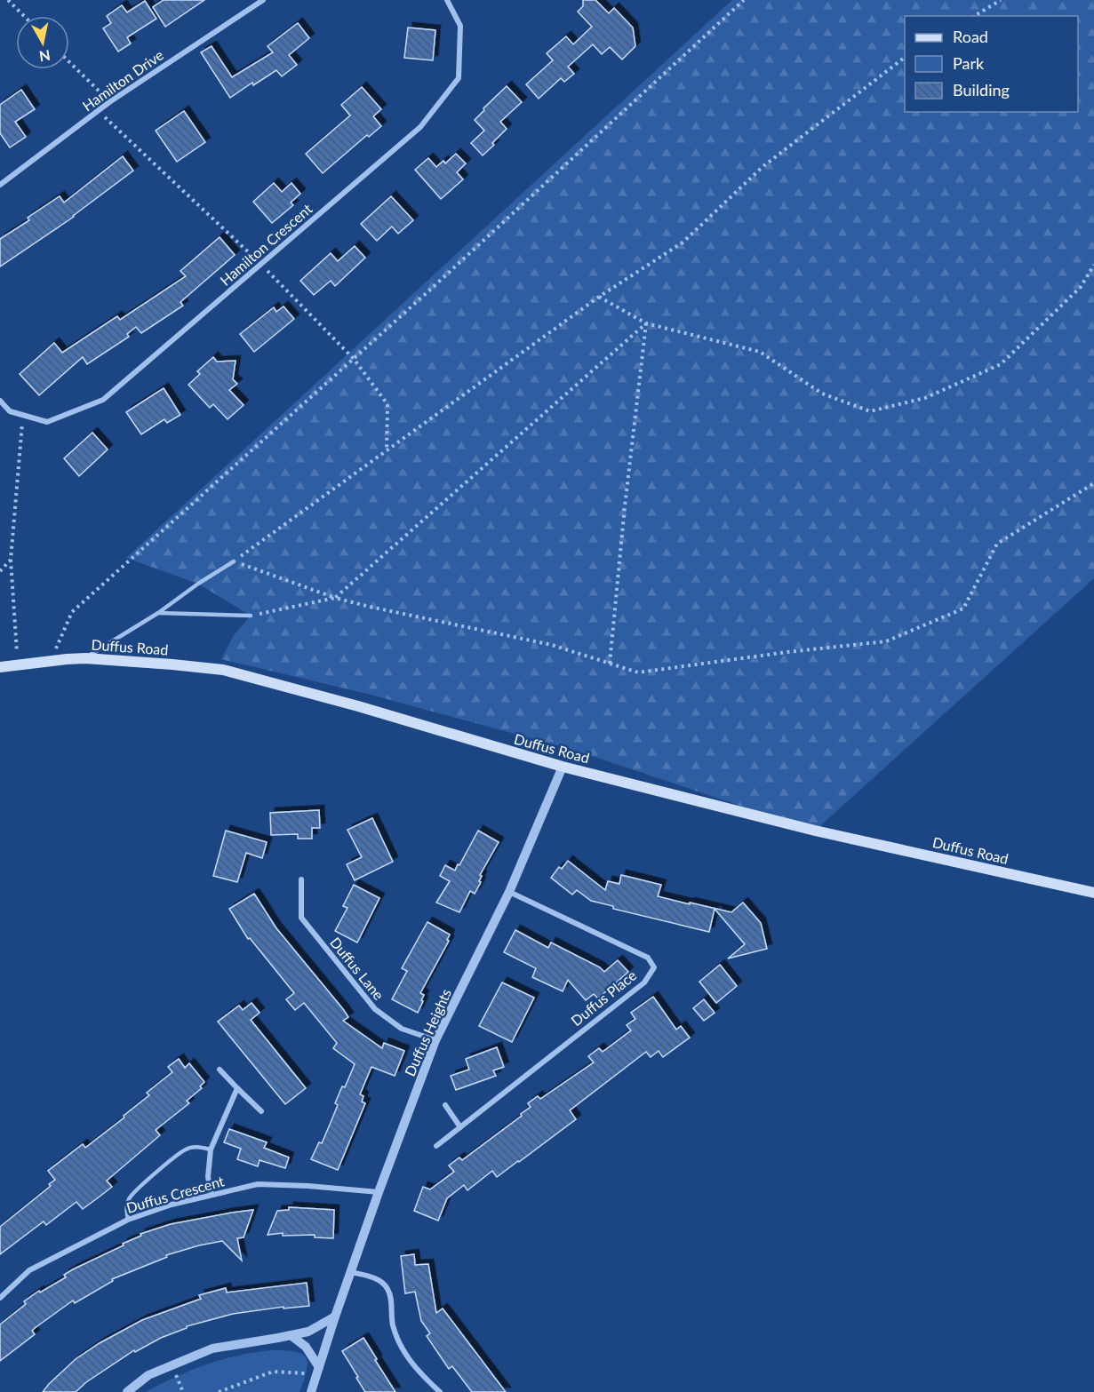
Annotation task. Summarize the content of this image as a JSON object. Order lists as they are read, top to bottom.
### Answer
{
  "streets": {
    "main road": ["Duffus Road"],
    "street": [
      "Hamilton Drive",
      "Hamilton Crescent",
      "Duffus Lane",
      "Duffus Place",
      "Duffus Heights",
      "Duffus Crescent"
    ]
  },
  "crossings": [
    ["Duffus Road", "Duffus Heights"],
    ["Duffus Lane", "Duffus Heights"],
    ["Duffus Place", "Duffus Heights"],
    ["Duffus Heights", "Duffus Crescent"]
  ],
  "legend": ["Road", "Park", "Building"],
  "north": "bottom"
}
